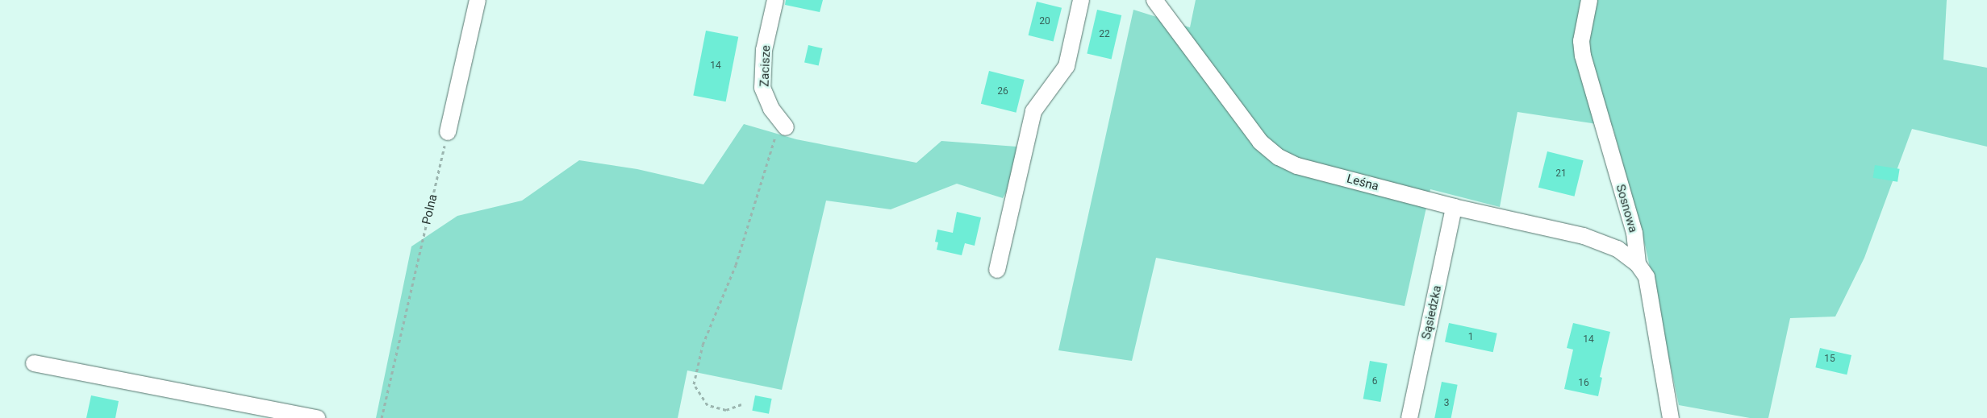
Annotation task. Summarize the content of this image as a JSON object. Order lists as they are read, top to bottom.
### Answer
{
  "streets": {
    "street": [
      "Zacisze",
      "Leśna",
      "Sosnowa",
      "Sąsiedzka"
    ],
    "path": ["Polna"]
  },
  "crossings": [
    ["Leśna", "Sosnowa"],
    ["Leśna", "Sąsiedzka"]
  ],
  "house_numbers": [
    "20",
    "22",
    "14",
    "26",
    "21",
    "1",
    "14",
    "15",
    "6",
    "16",
    "3"
  ]
}
